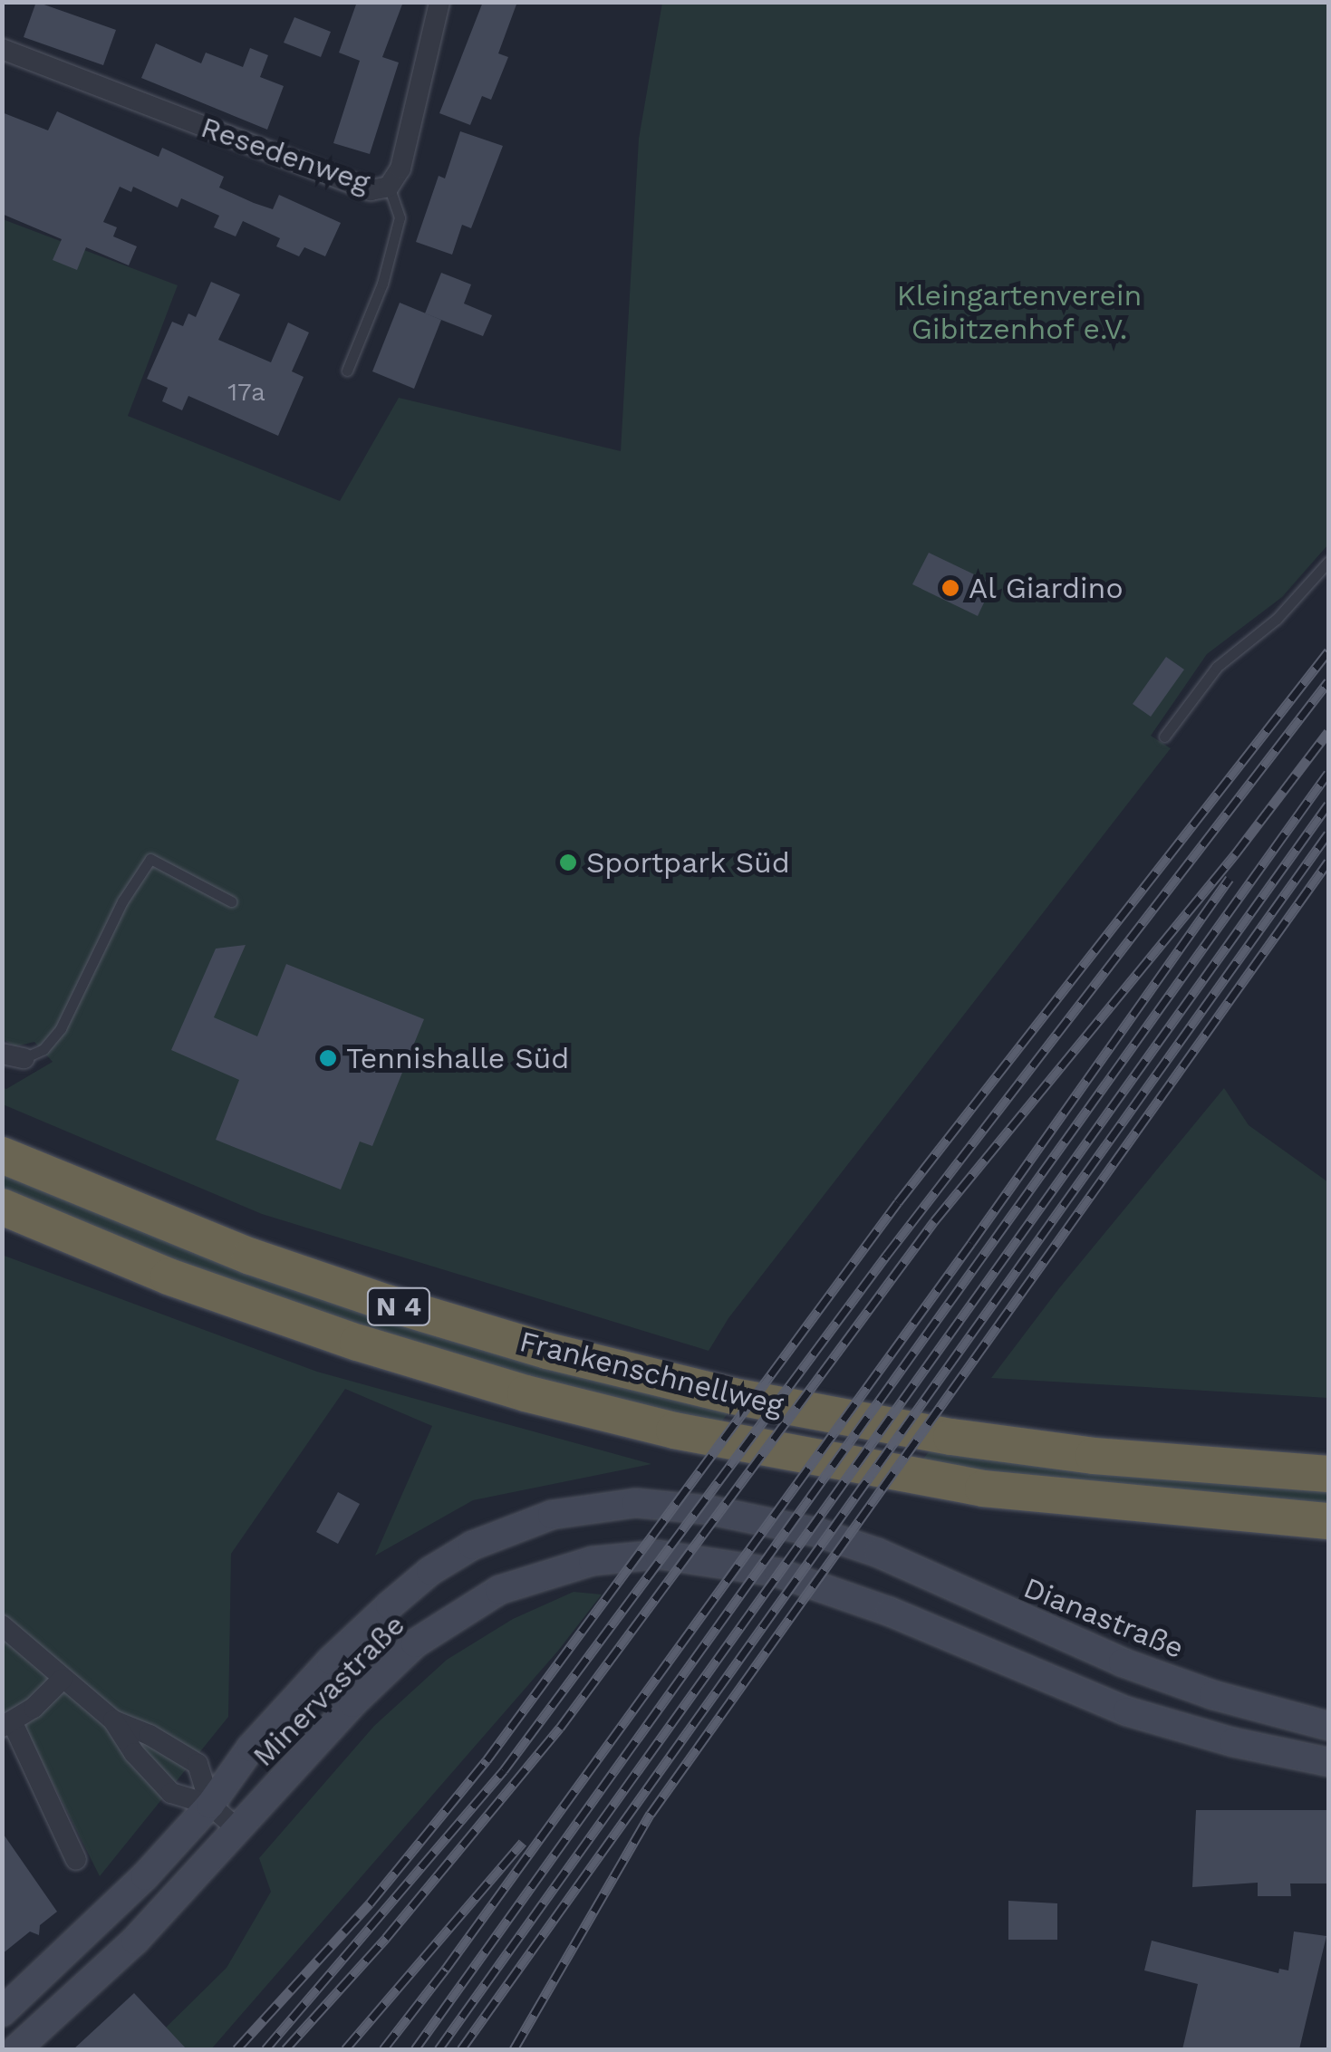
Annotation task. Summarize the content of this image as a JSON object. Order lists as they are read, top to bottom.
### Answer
{
  "streets": {
    "highway": ["N 4", "Frankenschnellweg"],
    "main road": ["Dianastraße", "Minervastraße"],
    "street": ["Resedenweg"]
  },
  "crossings": [
    ["Dianastraße", "Minervastraße"]
  ],
  "parks": ["Kleingartenverein Gibitzenhof e.V."],
  "places": ["Al Giardino", "Sportpark Süd", "Tennishalle Süd"],
  "house_numbers": ["17a"]
}
